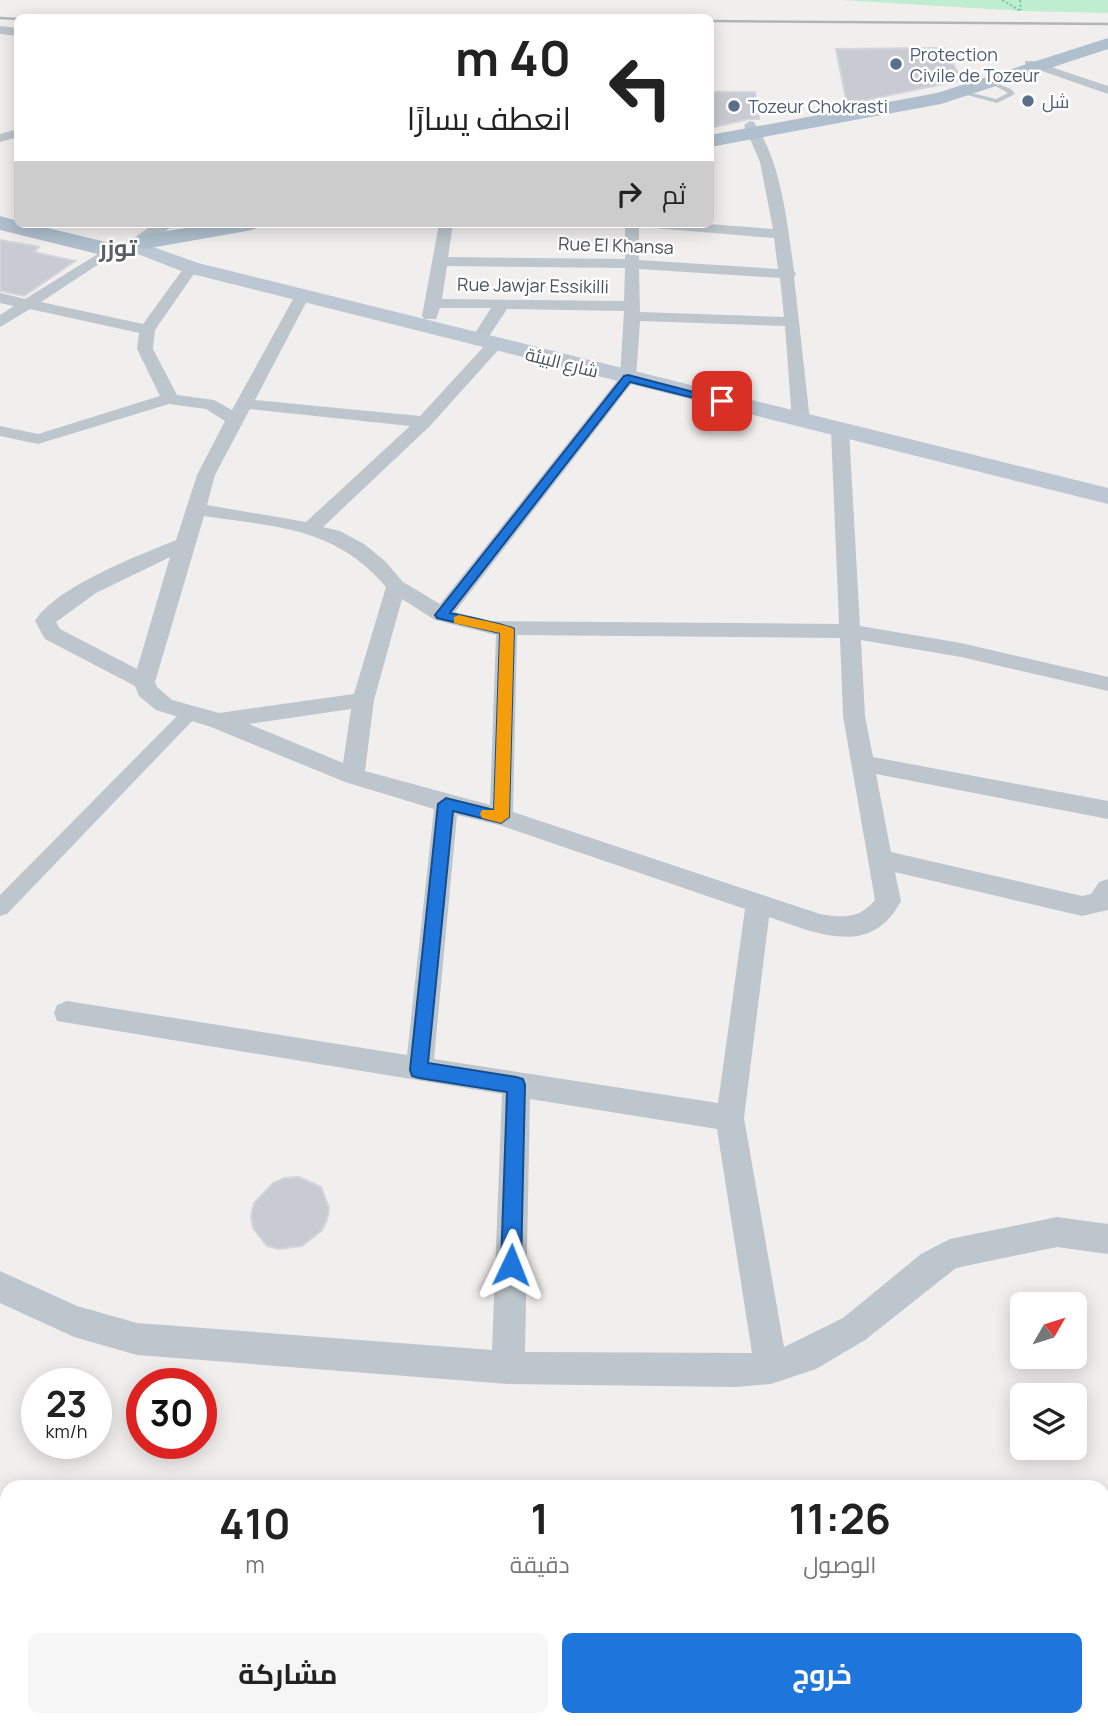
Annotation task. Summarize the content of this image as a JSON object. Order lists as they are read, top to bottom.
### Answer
{
  "streets": {
    "main road": ["شارع البيئة"],
    "street": ["Rue El Khansa", "Rue Jawjar Essikilli"]
  },
  "districts": ["توزر"],
  "places": ["Protection Civile de Tozeur", "شل", "Tozeur Chokrasti"],
  "north": "top right",
  "page": {
    "turn": ["40 m", "انعطف يسارًا"],
    "then": "ثم",
    "speed": "23 km/h",
    "limit": "30",
    "eta": [
      "11:26",
      "الوصول",
      "1",
      "دقيقة",
      "410",
      "m"
    ],
    "buttons": ["خروج", "مشاركة"]
  }
}
